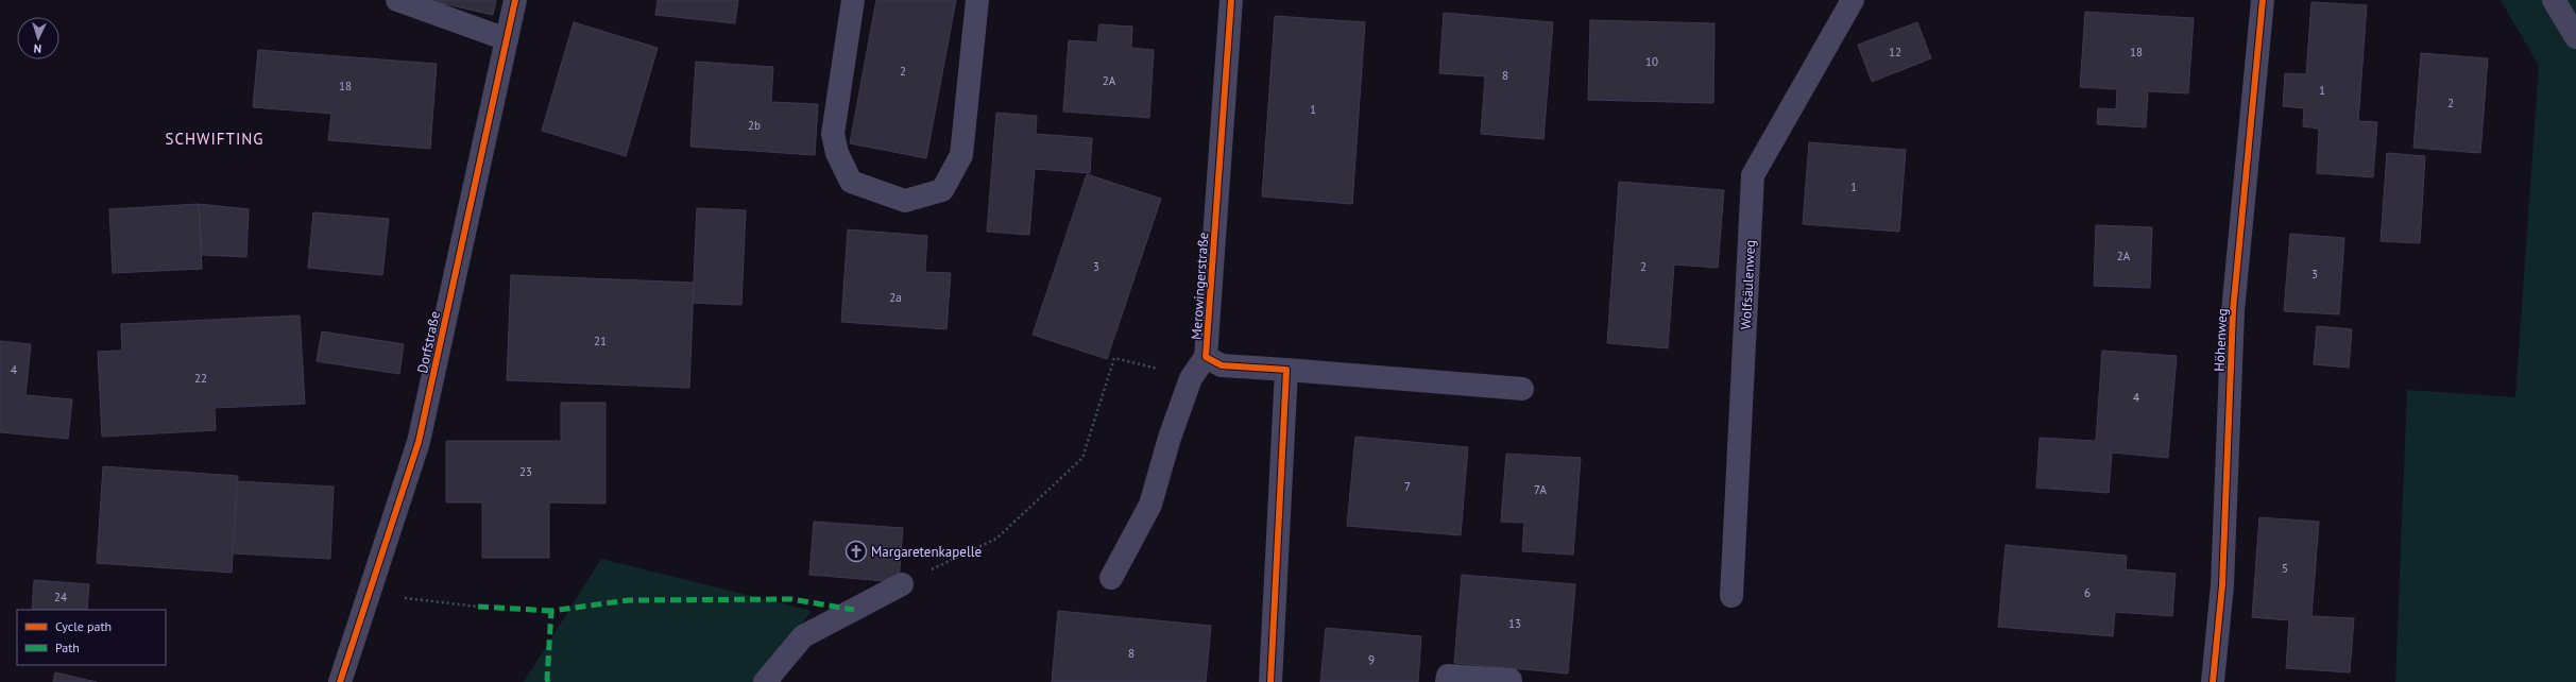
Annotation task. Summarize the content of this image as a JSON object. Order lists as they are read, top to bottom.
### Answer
{
  "streets": {
    "street": [
      "Wolfsäulenweg",
      "Merowingerstraße",
      "Höhenweg",
      "Dorfstraße"
    ]
  },
  "districts": ["SCHWIFTING"],
  "places": {
    "church": ["Margaretenkapelle"]
  },
  "house_numbers": [
    "12",
    "18",
    "10",
    "2",
    "8",
    "2A",
    "18",
    "1",
    "2",
    "1",
    "2b",
    "1",
    "2A",
    "3",
    "2",
    "3",
    "2a",
    "21",
    "4",
    "22",
    "4",
    "23",
    "7",
    "7A",
    "5",
    "6",
    "24",
    "13",
    "8",
    "9"
  ],
  "legend": ["Cycle path", "Path"],
  "north": "bottom"
}
